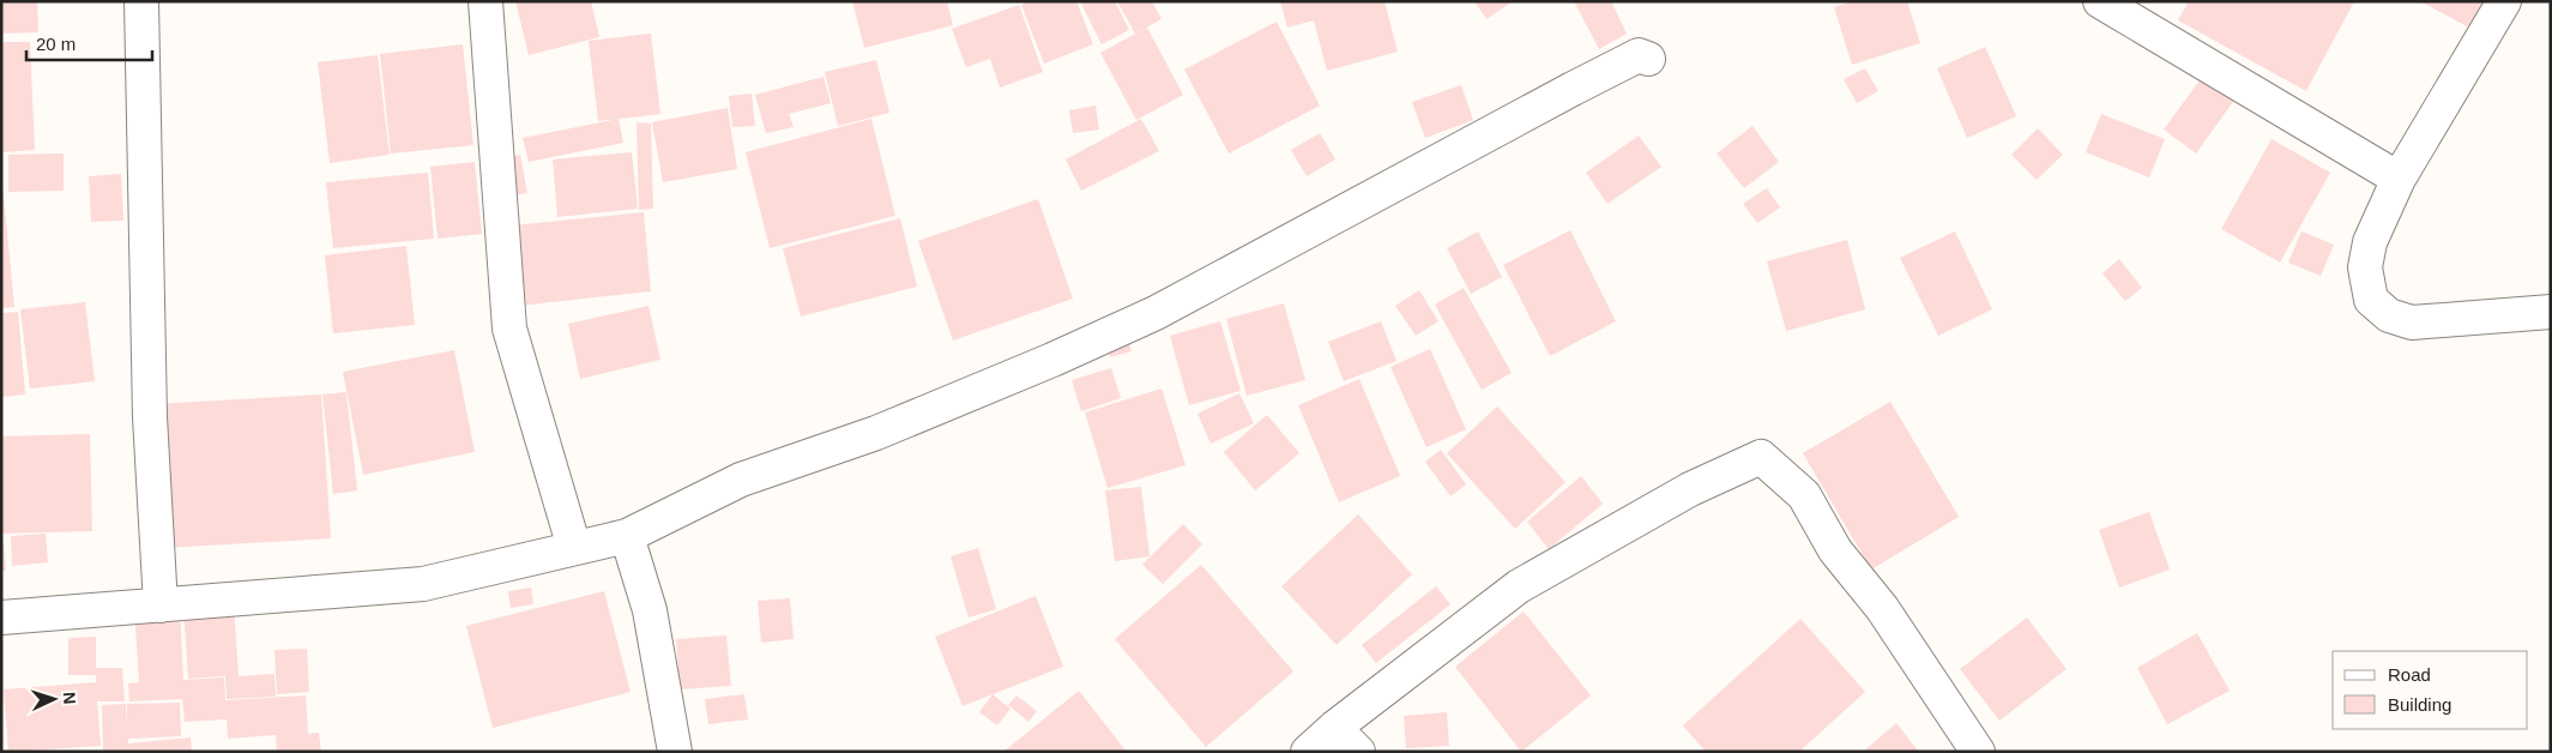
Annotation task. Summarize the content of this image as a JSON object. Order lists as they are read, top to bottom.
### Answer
{
  "legend": ["Road", "Building"],
  "scale_bar": "20 m",
  "north": "right"
}
